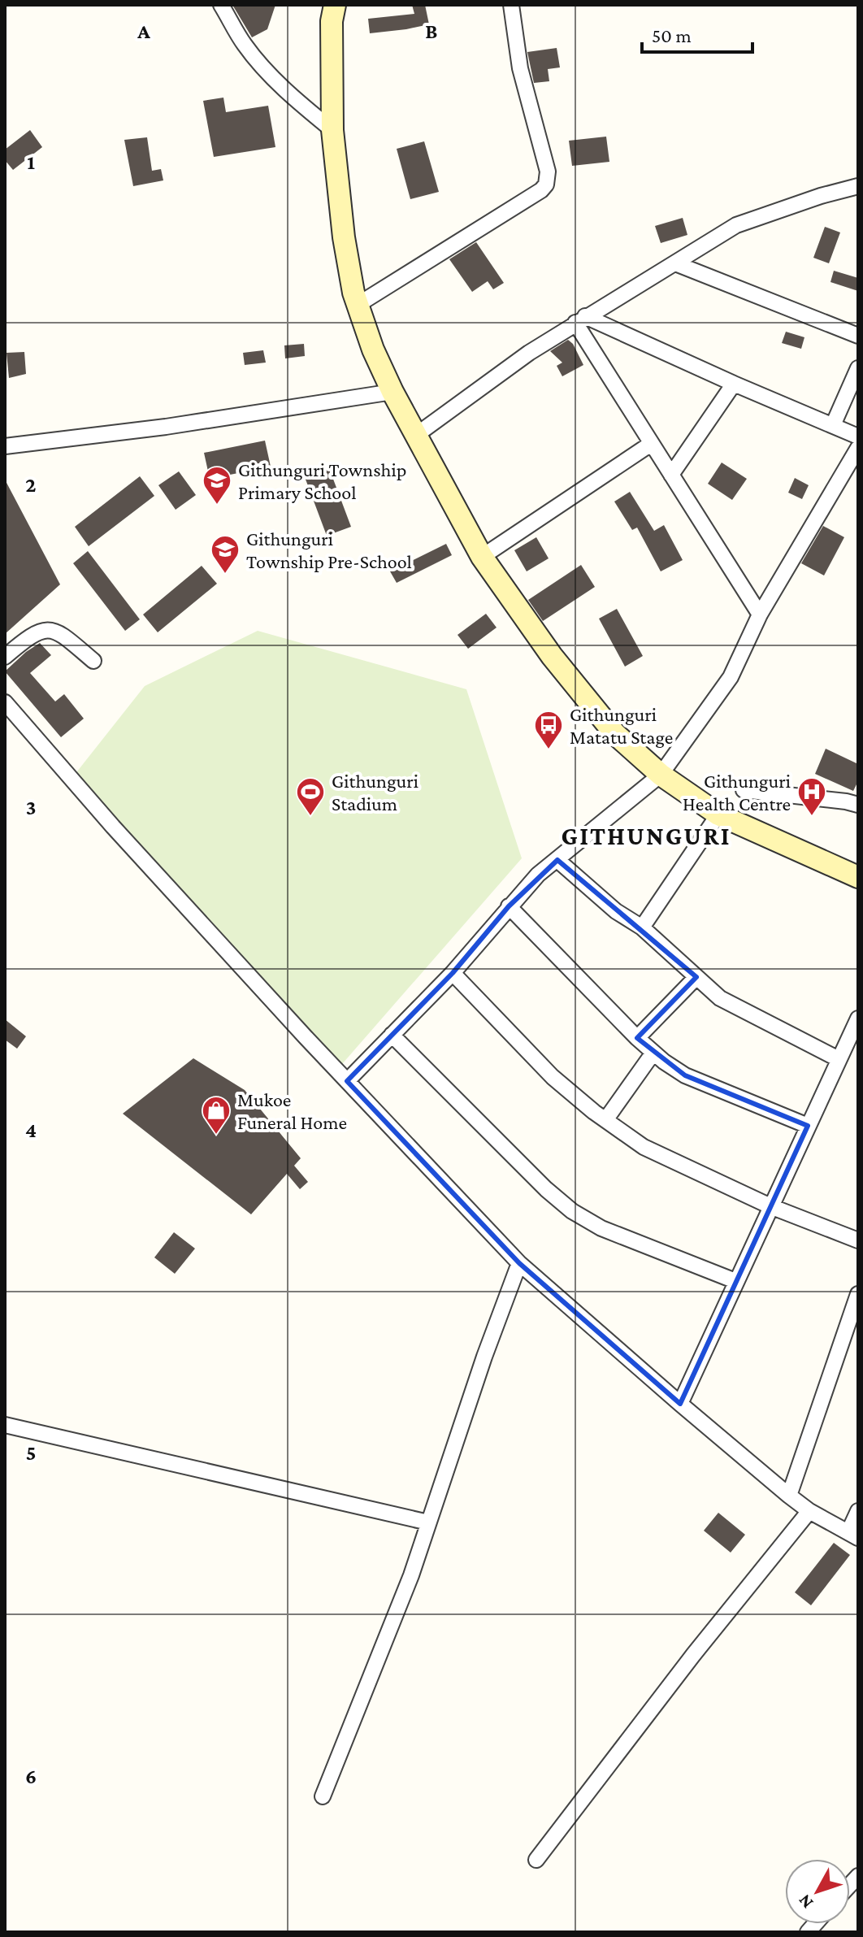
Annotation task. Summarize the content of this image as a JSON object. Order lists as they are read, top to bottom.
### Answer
{
  "districts": ["GITHUNGURI"],
  "places": {
    "school or university": ["Githunguri Township Primary School", "Githunguri Township Pre-School"],
    "bus stop": ["Githunguri Matatu Stage"],
    "sports": ["Githunguri Stadium"],
    "hospital": ["Githunguri Health Centre"],
    "shop": ["Mukoe Funeral Home"]
  },
  "scale_bar": "50 m",
  "north": "bottom left",
  "grid": {
    "columns": ["A", "B"],
    "rows": [
      "1",
      "2",
      "3",
      "4",
      "5",
      "6"
    ]
  }
}
